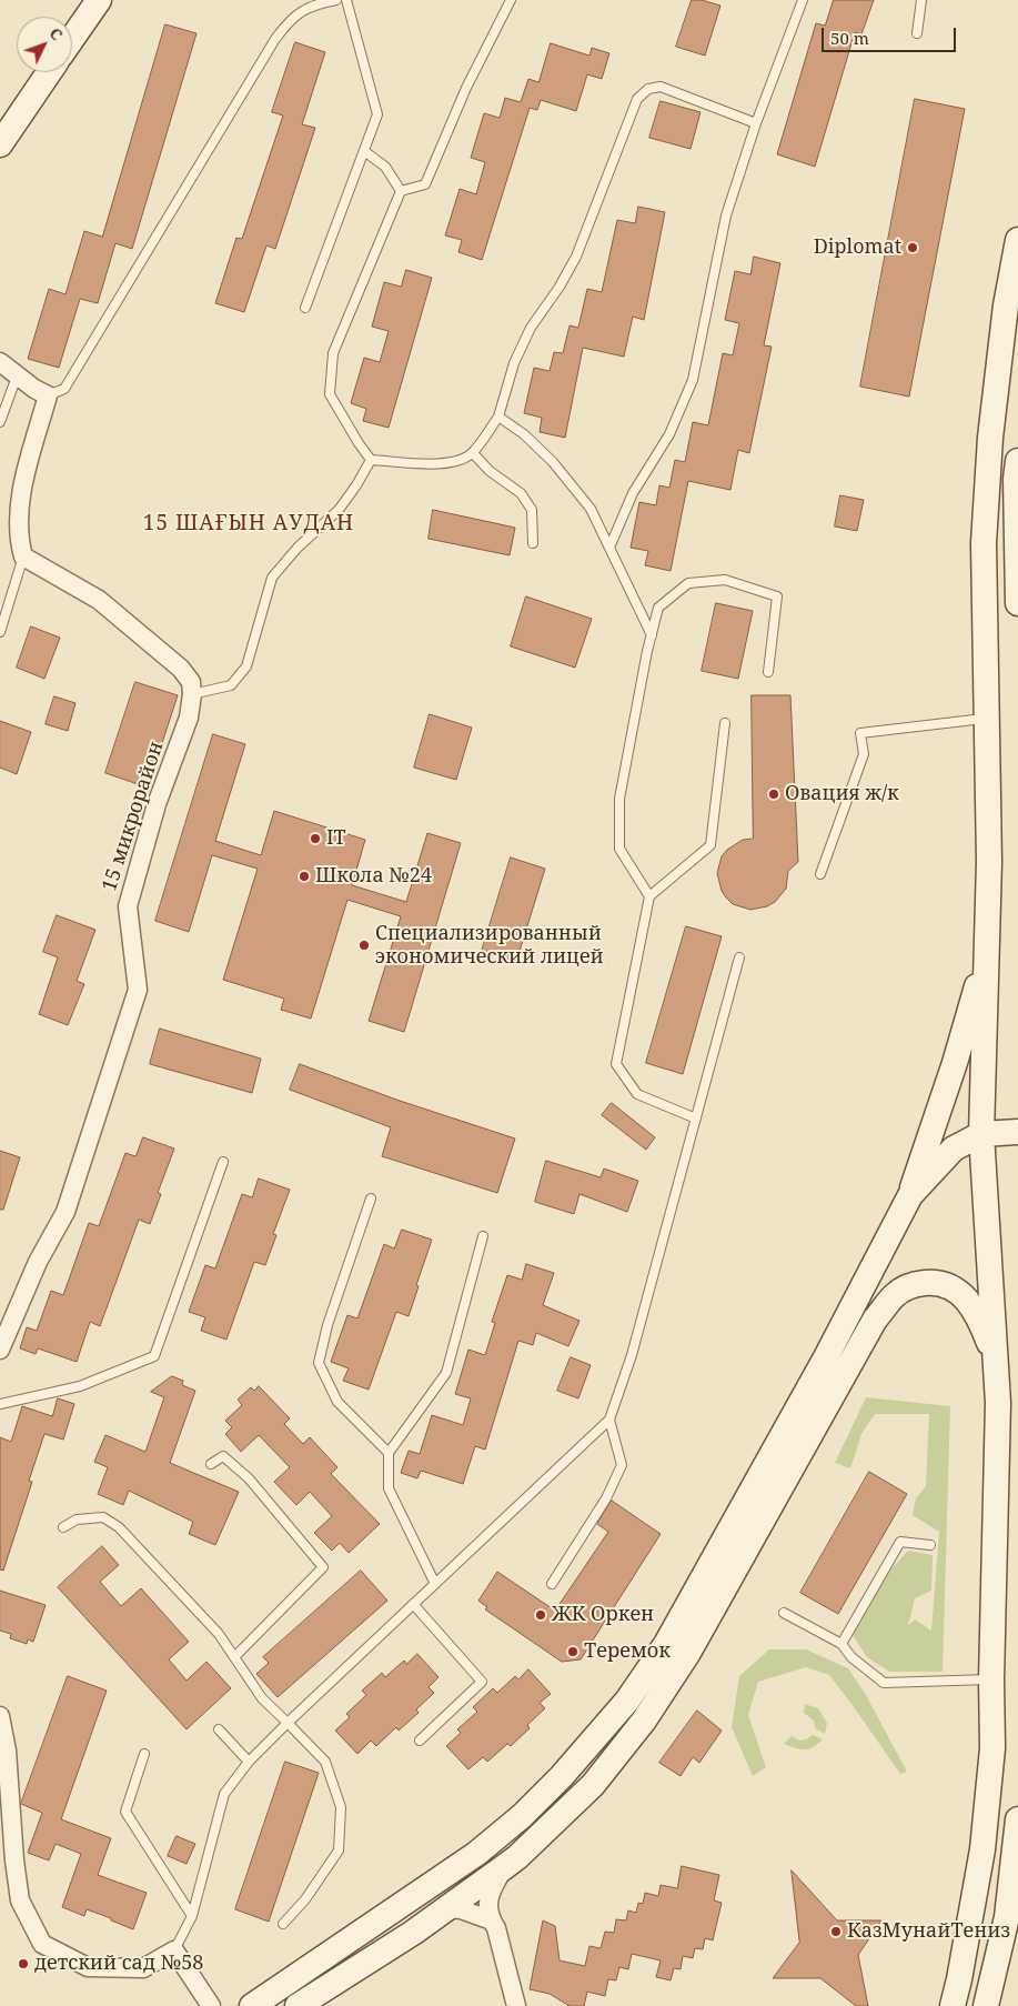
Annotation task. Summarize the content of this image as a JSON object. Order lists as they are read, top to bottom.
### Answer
{
  "streets": {
    "street": ["15 микрорайон"]
  },
  "districts": ["15 ШАҒЫН АУДАН"],
  "places": [
    "Diplomat",
    "Овация ж/к",
    "IT",
    "Школа №24",
    "Специализированный экономический лицей",
    "ЖК Оркен",
    "Теремок",
    "КазМунайТениз",
    "детский сад №58"
  ],
  "scale_bar": "50 m",
  "north": "top right"
}
